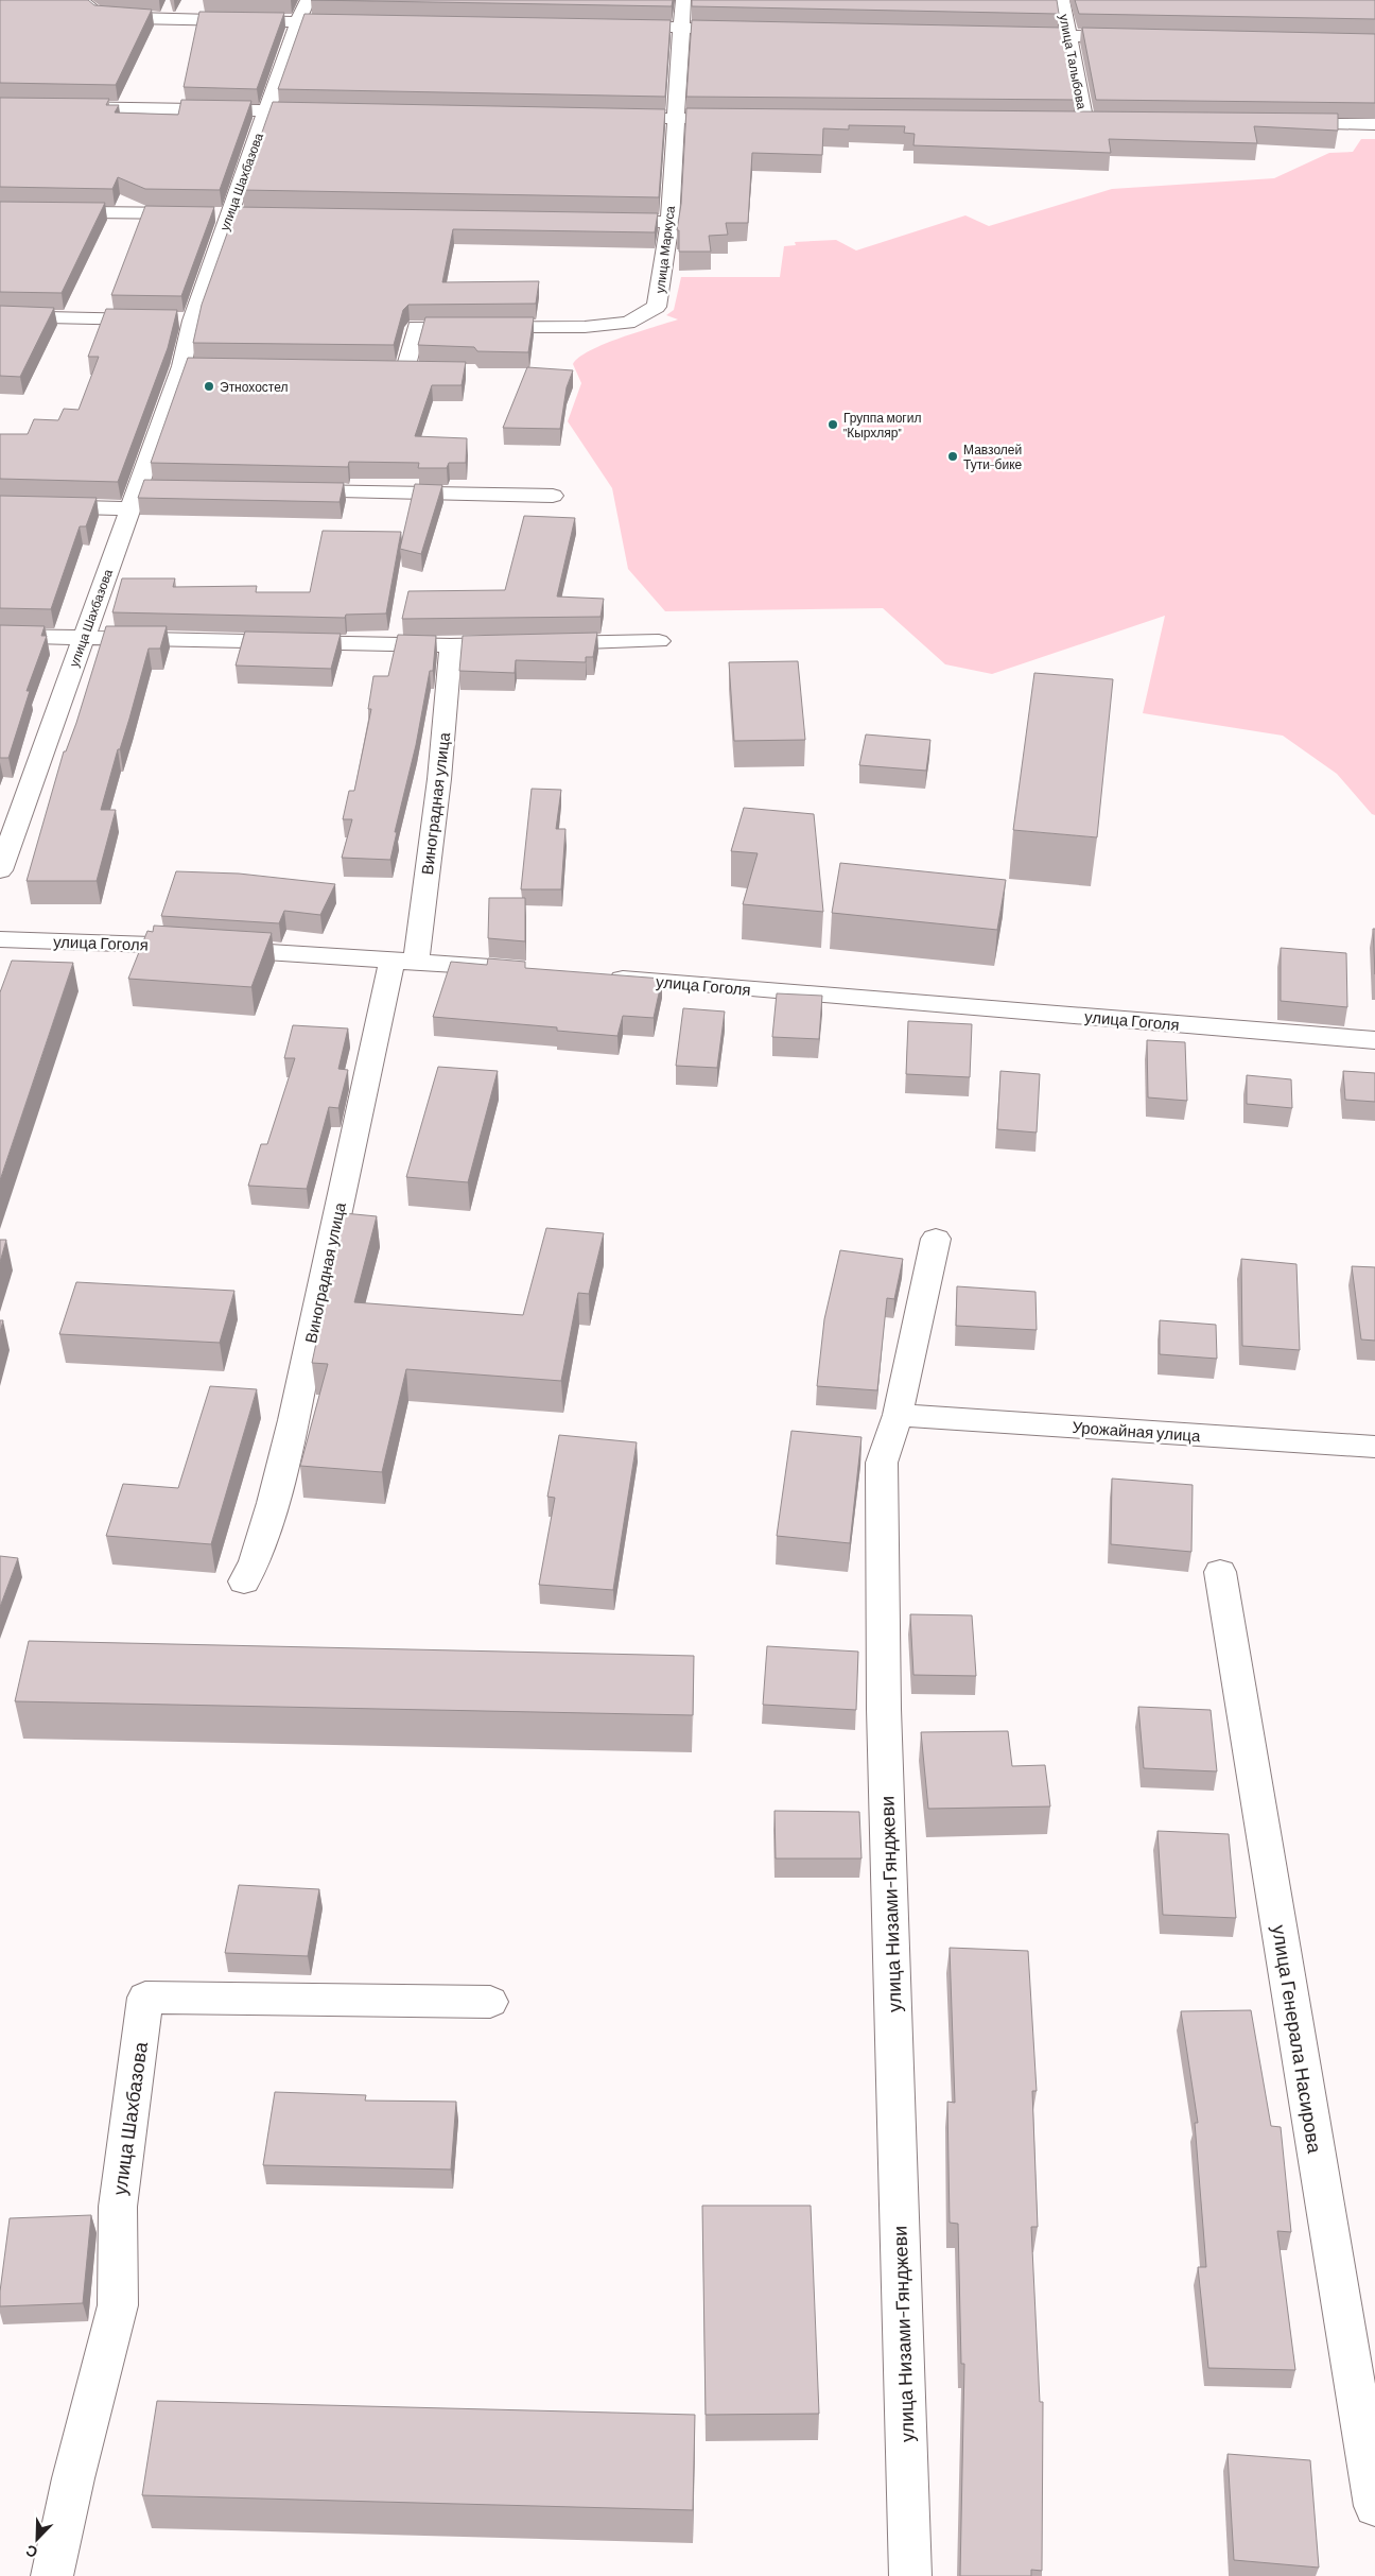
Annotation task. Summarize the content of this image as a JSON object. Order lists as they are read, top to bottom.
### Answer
{
  "streets": {
    "street": [
      "улица Талыбова",
      "улица Шахбазова",
      "улица Маркуса",
      "Виноградная улица",
      "улица Гоголя",
      "Урожайная улица",
      "улица Низами-Гянджеви",
      "улица Генерала Насирова"
    ]
  },
  "crossings": [
    ["Виноградная улица", "улица Гоголя"],
    ["Урожайная улица", "улица Низами-Гянджеви"]
  ],
  "places": ["Этнохостел", "Группа могил \"Кырхляр\"", "Мавзолей Тути-бике"],
  "north": "bottom left"
}
